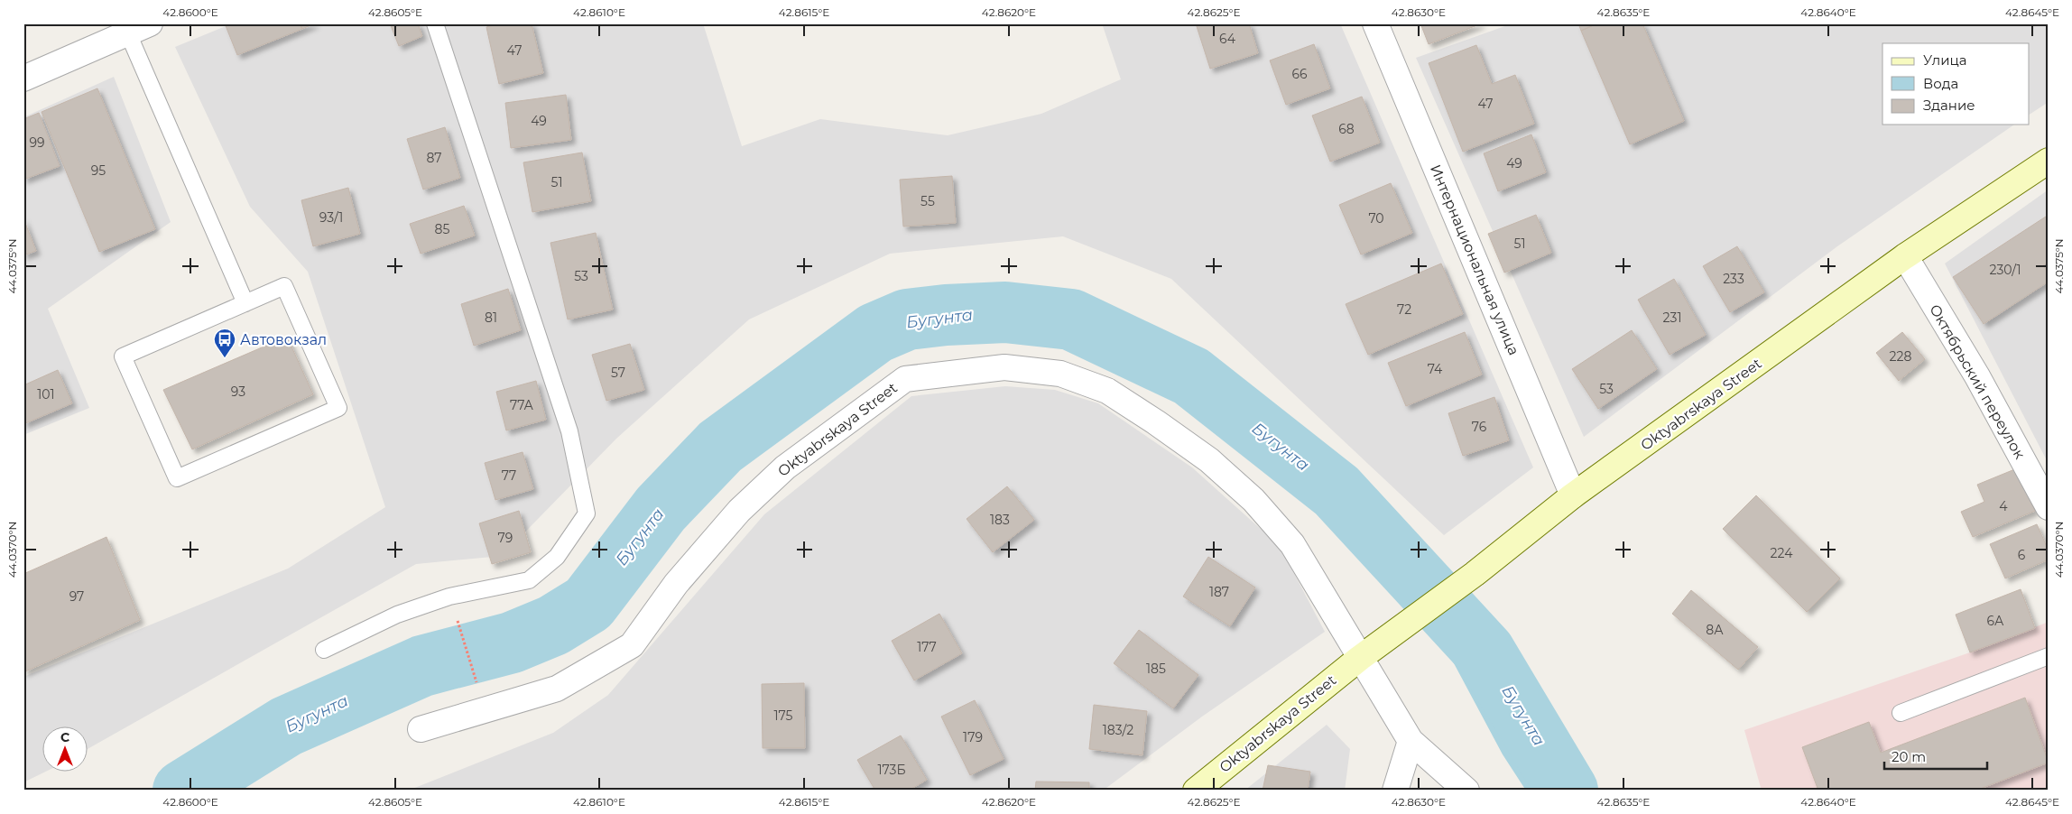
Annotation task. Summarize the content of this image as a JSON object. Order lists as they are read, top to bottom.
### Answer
{
  "streets": {
    "main road": ["Oktyabrskaya Street"],
    "street": ["Интернациональная улица", "Октябрьский переулок"]
  },
  "crossings": [
    ["Интернациональная улица", "Oktyabrskaya Street"],
    ["Октябрьский переулок", "Oktyabrskaya Street"]
  ],
  "water": ["Бугунта"],
  "places": {
    "bus stop": ["Автовокзал"]
  },
  "house_numbers": [
    "64",
    "47",
    "66",
    "47",
    "49",
    "68",
    "99",
    "87",
    "49",
    "95",
    "51",
    "55",
    "93/1",
    "70",
    "85",
    "51",
    "230/1",
    "53",
    "233",
    "72",
    "81",
    "231",
    "228",
    "74",
    "57",
    "53",
    "93",
    "101",
    "77А",
    "76",
    "77",
    "4",
    "183",
    "79",
    "224",
    "6",
    "187",
    "97",
    "6А",
    "8А",
    "177",
    "185",
    "175",
    "183/2",
    "179",
    "173Б"
  ],
  "legend": ["Улица", "Вода", "Здание"],
  "scale_bar": "20 m",
  "north": "top",
  "coordinates": [
    "42.8600°E",
    "42.8605°E",
    "42.8610°E",
    "42.8615°E",
    "42.8620°E",
    "42.8625°E",
    "42.8630°E",
    "42.8635°E",
    "42.8640°E",
    "42.8645°E",
    "44.0375°N",
    "44.0370°N"
  ]
}
